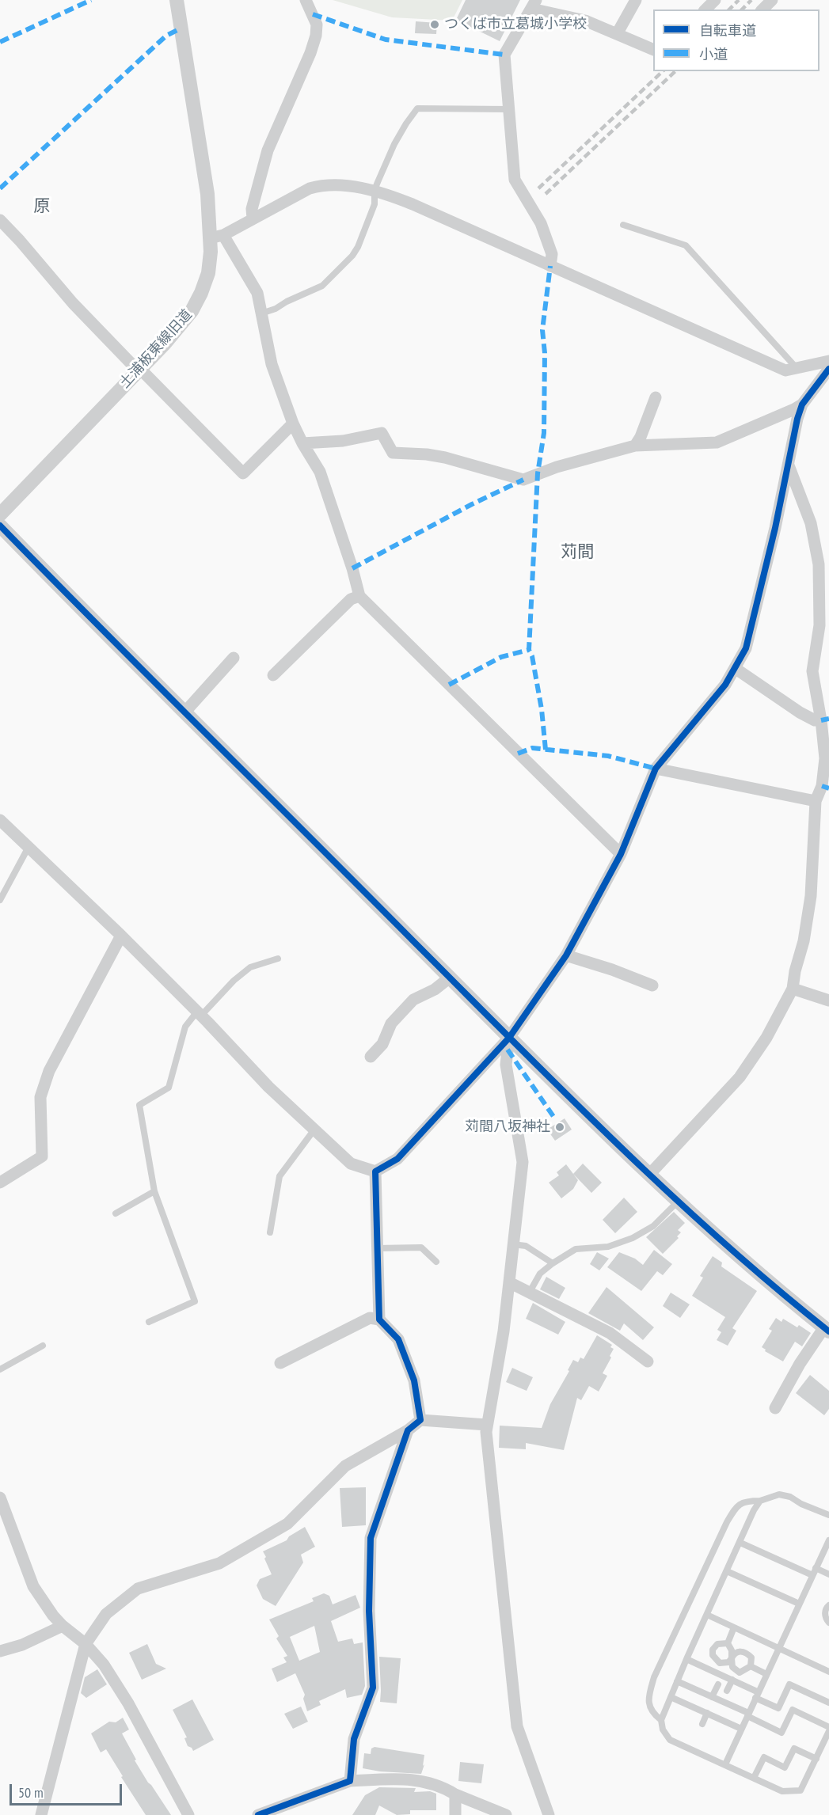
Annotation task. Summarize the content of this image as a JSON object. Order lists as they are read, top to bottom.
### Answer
{
  "streets": {
    "street": ["土浦板東線旧道"]
  },
  "districts": ["原", "苅間"],
  "places": ["つくば市立葛城小学校", "苅間八坂神社"],
  "legend": ["自転車道", "小道"],
  "scale_bar": "50 m"
}
